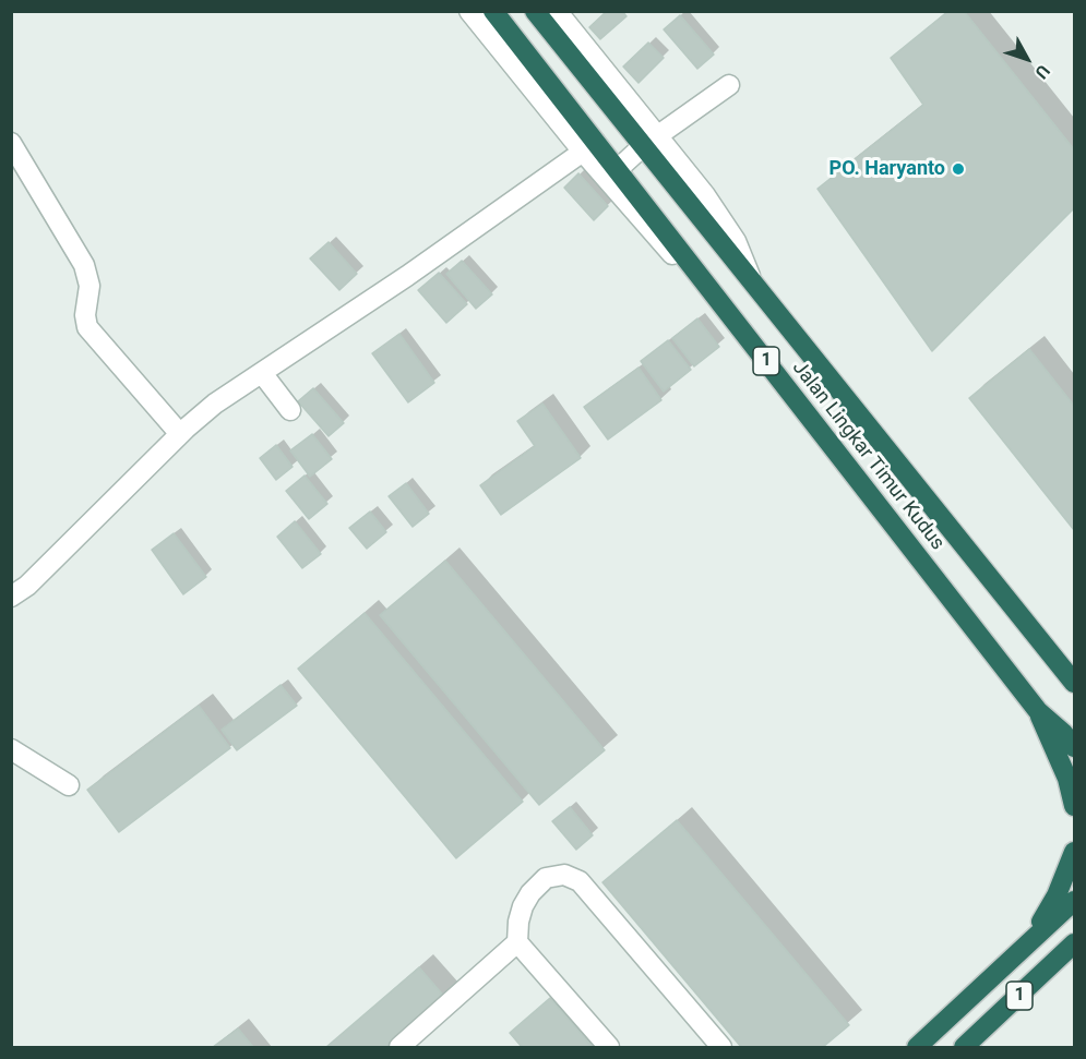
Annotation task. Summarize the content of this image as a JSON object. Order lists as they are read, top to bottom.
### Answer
{
  "streets": {
    "highway": ["1", "Jalan Lingkar Timur Kudus"]
  },
  "crossings": [
    ["1", "Jalan Lingkar Timur Kudus"]
  ],
  "places": ["PO. Haryanto"],
  "north": "bottom right"
}
